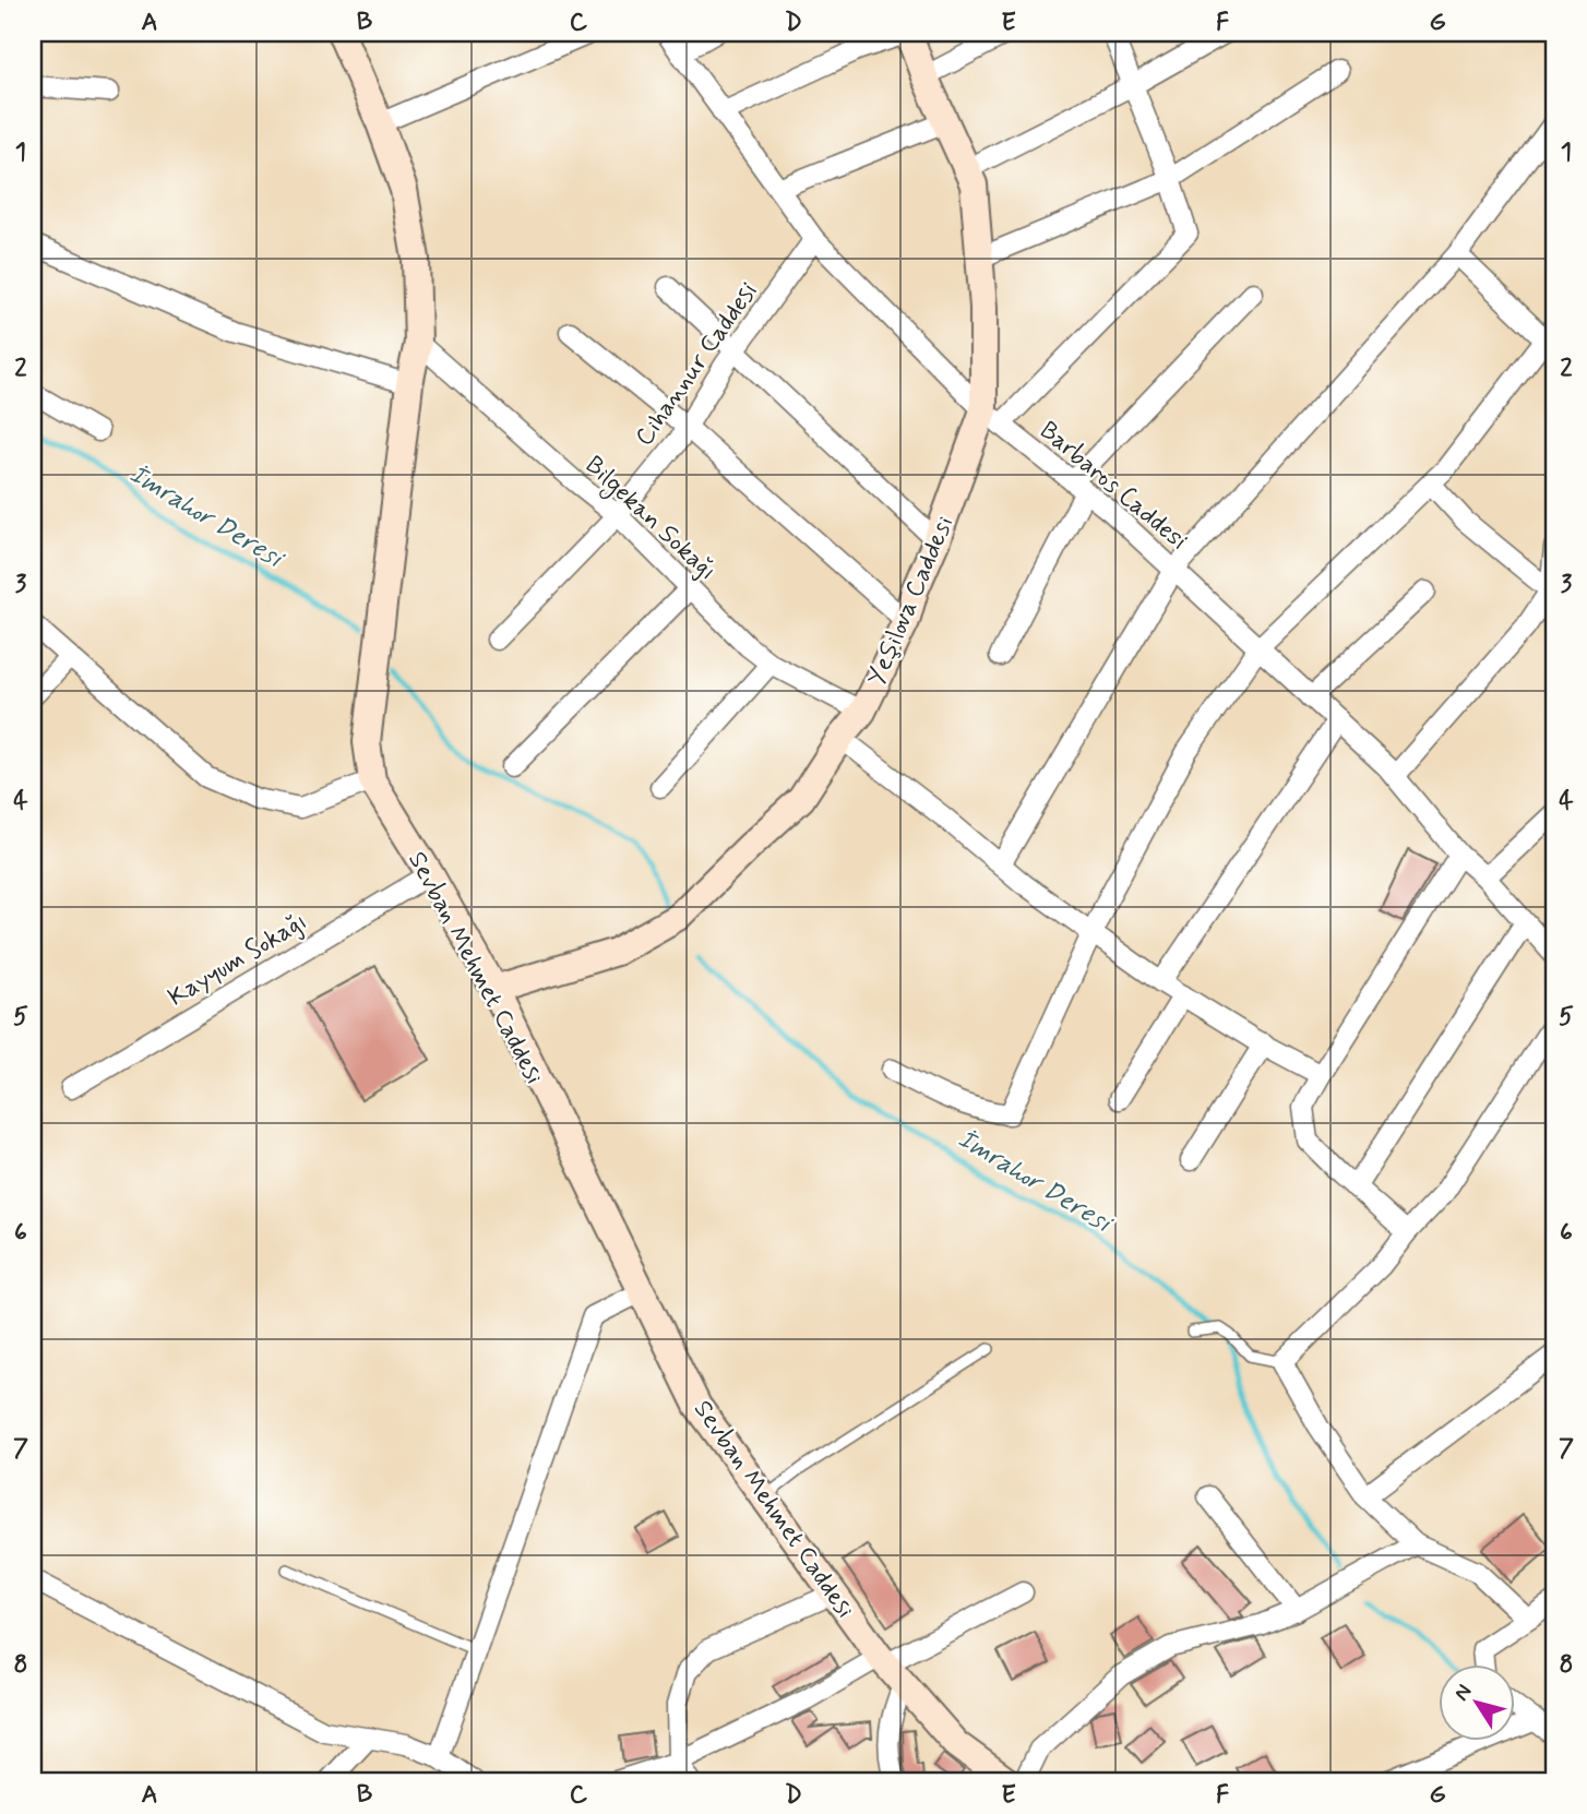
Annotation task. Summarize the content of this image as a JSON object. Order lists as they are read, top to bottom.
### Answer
{
  "streets": {
    "main road": ["Yeşilova Caddesi", "Sevban Mehmet Caddesi"],
    "street": [
      "Cihannur Caddesi",
      "Barbaros Caddesi",
      "Bilgekan Sokağı",
      "Kayyum Sokağı"
    ]
  },
  "crossings": [
    ["Cihannur Caddesi", "Barbaros Caddesi"],
    ["Cihannur Caddesi", "Bilgekan Sokağı"],
    ["Barbaros Caddesi", "Yeşilova Caddesi"],
    ["Bilgekan Sokağı", "Yeşilova Caddesi"],
    ["Bilgekan Sokağı", "Sevban Mehmet Caddesi"],
    ["Yeşilova Caddesi", "Sevban Mehmet Caddesi"],
    ["Kayyum Sokağı", "Sevban Mehmet Caddesi"]
  ],
  "water": ["İmrahor Deresi"],
  "north": "top left",
  "grid": {
    "columns": [
      "A",
      "B",
      "C",
      "D",
      "E",
      "F",
      "G"
    ],
    "rows": [
      "1",
      "2",
      "3",
      "4",
      "5",
      "6",
      "7",
      "8"
    ]
  }
}
